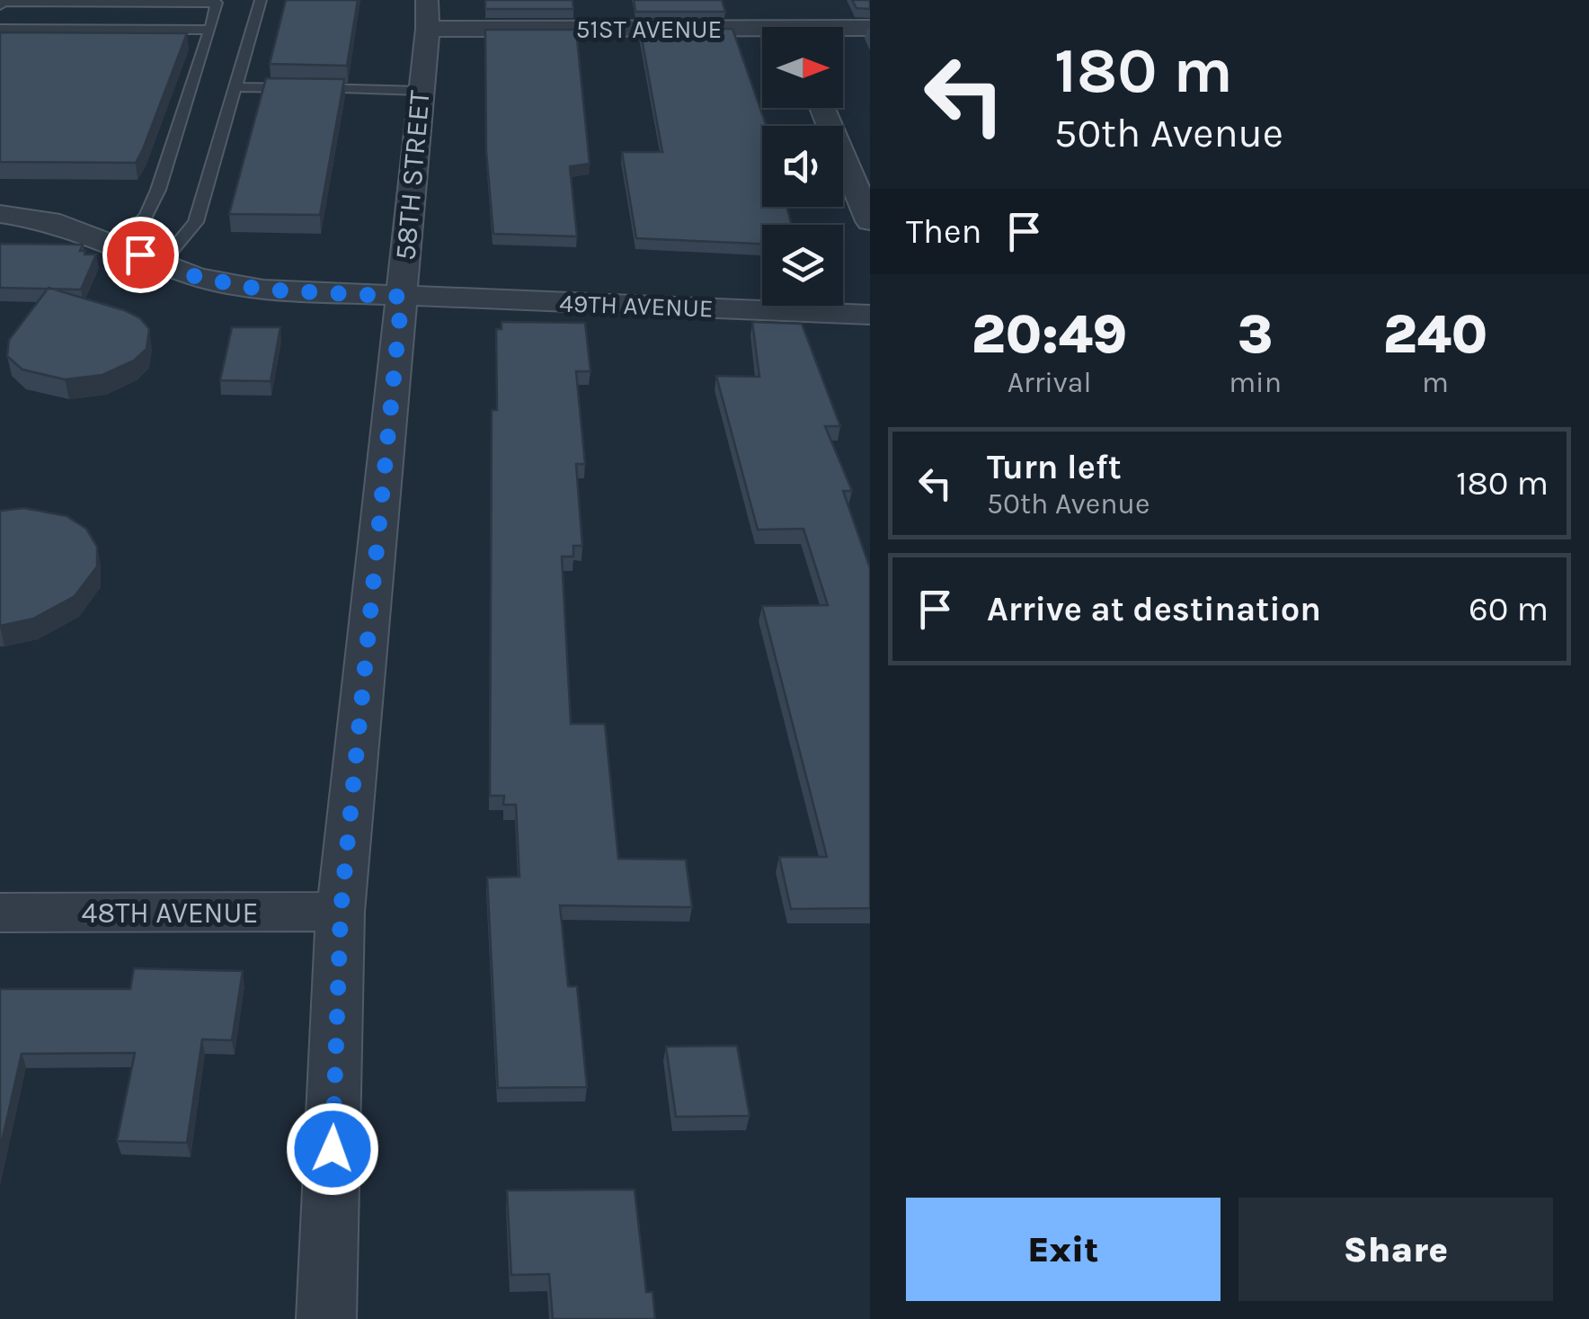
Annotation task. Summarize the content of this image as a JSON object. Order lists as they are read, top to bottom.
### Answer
{
  "streets": {
    "street": [
      "51ST AVENUE",
      "58TH STREET",
      "49TH AVENUE",
      "48TH AVENUE"
    ]
  },
  "crossings": [
    ["51ST AVENUE", "58TH STREET"],
    ["58TH STREET", "49TH AVENUE"],
    ["58TH STREET", "48TH AVENUE"]
  ],
  "north": "right",
  "page": {
    "turn": ["180 m", "50th Avenue"],
    "then": "Then",
    "eta": [
      "20:49",
      "Arrival",
      "3",
      "min",
      "240",
      "m"
    ],
    "list": [
      {
        "name": "Turn left",
        "note": "50th Avenue",
        "value": "180 m"
      },
      {
        "name": "Arrive at destination",
        "value": "60 m"
      }
    ],
    "buttons": ["Exit", "Share"]
  }
}
